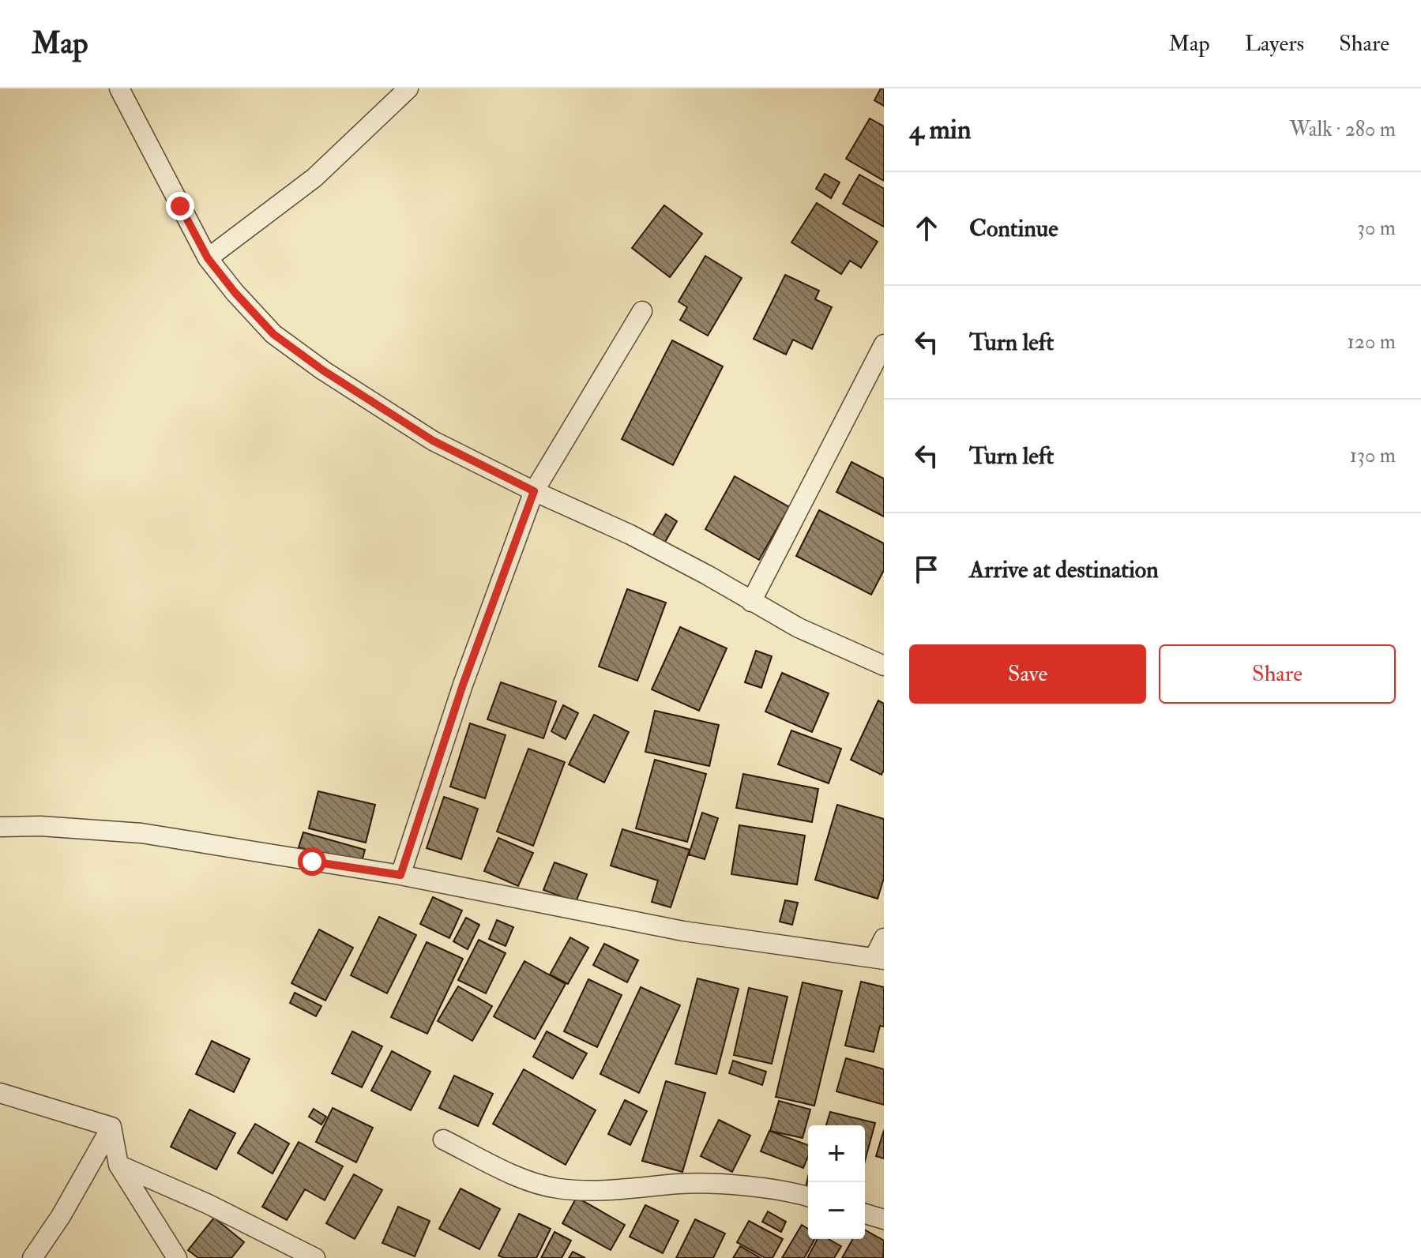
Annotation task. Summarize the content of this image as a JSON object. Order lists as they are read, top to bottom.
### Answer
{
  "page": {
    "header": "Map",
    "nav": ["Map", "Layers", "Share"],
    "heading": ["4 min", "Walk · 280 m"],
    "list": [
      ["Continue", "30 m"],
      ["Turn left", "120 m"],
      ["Turn left", "130 m"],
      "Arrive at destination"
    ],
    "buttons": ["Save", "Share"],
    "map_buttons": ["+", "−"]
  }
}
